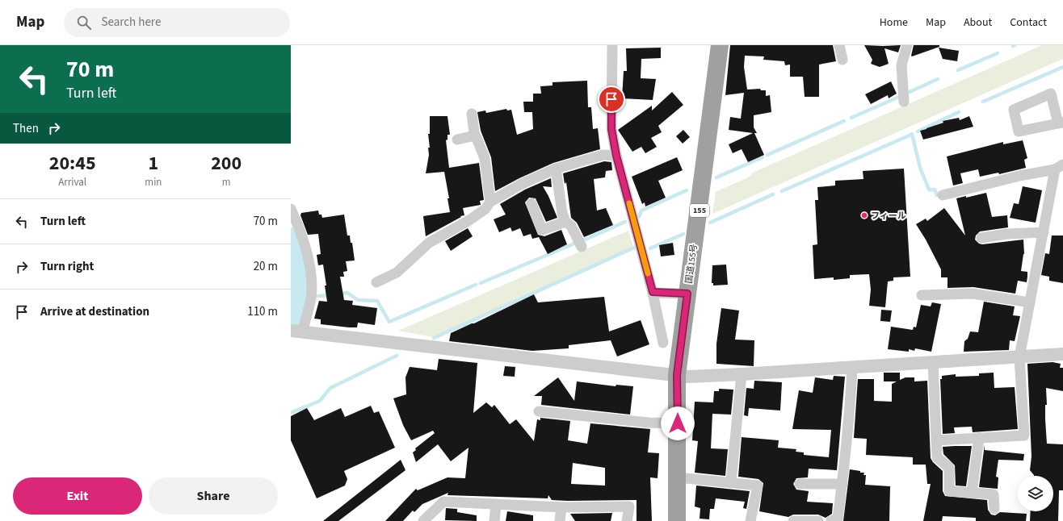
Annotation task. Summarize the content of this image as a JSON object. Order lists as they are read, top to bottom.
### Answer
{
  "streets": {
    "highway": ["155", "国道155号"]
  },
  "places": ["フィール"],
  "page": {
    "header": "Map",
    "search": "Search here",
    "nav": [
      "Home",
      "Map",
      "About",
      "Contact"
    ],
    "turn": ["70 m", "Turn left"],
    "then": "Then",
    "eta": [
      "20:45",
      "Arrival",
      "1",
      "min",
      "200",
      "m"
    ],
    "list": [
      {
        "name": "Turn left",
        "value": "70 m"
      },
      {
        "name": "Turn right",
        "value": "20 m"
      },
      {
        "name": "Arrive at destination",
        "value": "110 m"
      }
    ],
    "buttons": ["Exit", "Share"]
  }
}
